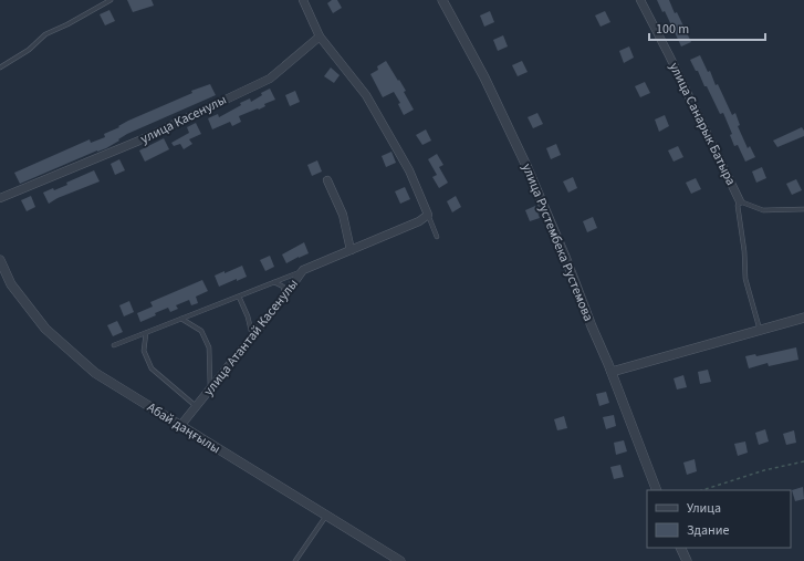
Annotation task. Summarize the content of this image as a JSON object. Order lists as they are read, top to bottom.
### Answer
{
  "streets": {
    "street": [
      "улица Касенулы",
      "улица Санарык Батыра",
      "улица Рустембека Рустемова",
      "улица Атантай Касенулы",
      "Абай даңғылы"
    ]
  },
  "crossings": [
    ["улица Атантай Касенулы", "Абай даңғылы"]
  ],
  "legend": ["Улица", "Здание"],
  "scale_bar": "100 m"
}
